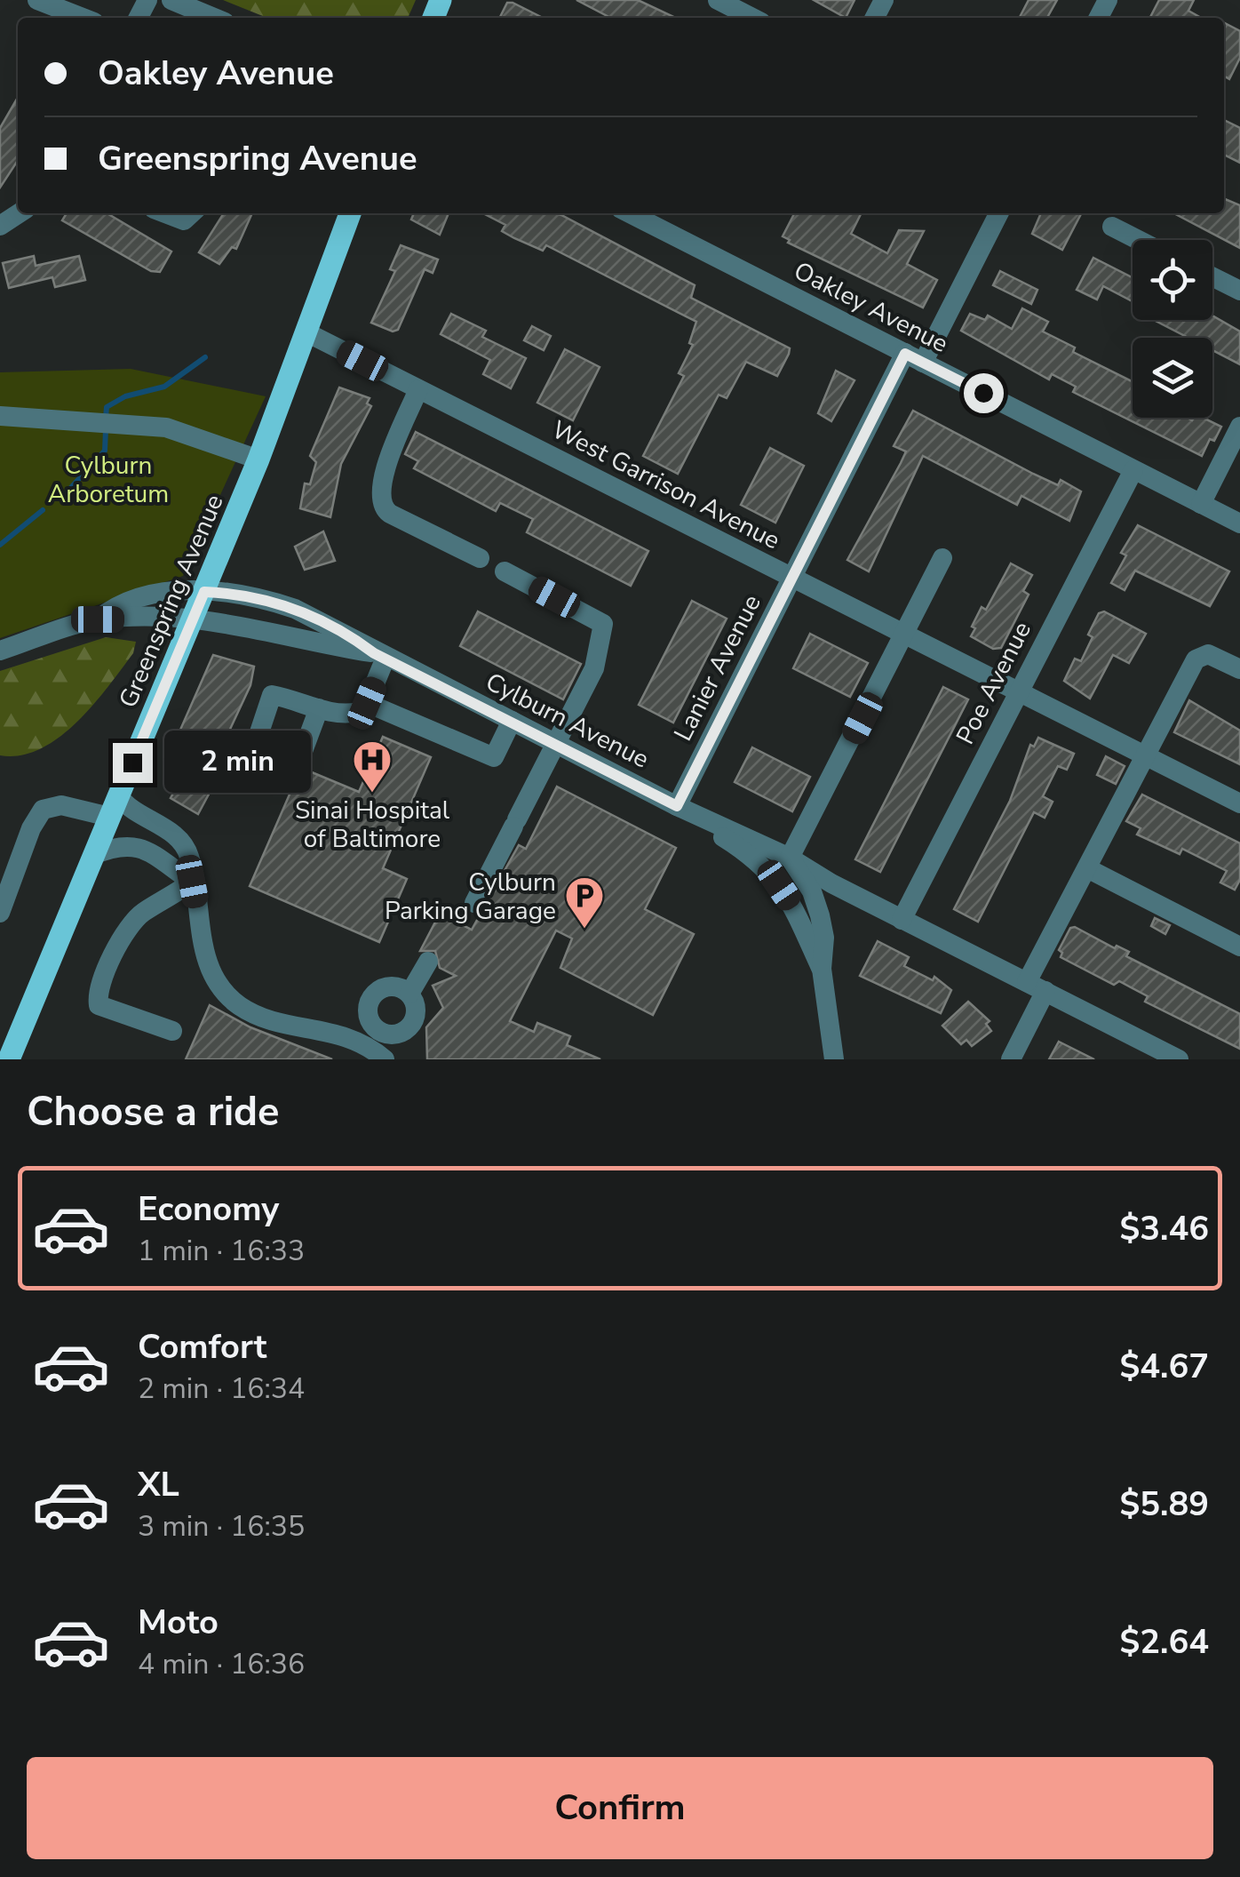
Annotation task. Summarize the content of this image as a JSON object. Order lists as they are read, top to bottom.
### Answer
{
  "streets": {
    "main road": ["Greenspring Avenue"],
    "street": [
      "Oakley Avenue",
      "West Garrison Avenue",
      "Lanier Avenue",
      "Poe Avenue",
      "Cylburn Avenue"
    ]
  },
  "crossings": [
    ["Oakley Avenue", "Lanier Avenue"],
    ["Oakley Avenue", "Poe Avenue"],
    ["West Garrison Avenue", "Greenspring Avenue"],
    ["West Garrison Avenue", "Lanier Avenue"],
    ["West Garrison Avenue", "Poe Avenue"],
    ["Greenspring Avenue", "Cylburn Avenue"],
    ["Lanier Avenue", "Cylburn Avenue"],
    ["Poe Avenue", "Cylburn Avenue"]
  ],
  "parks": ["Cylburn Arboretum"],
  "places": {
    "hospital": ["Sinai Hospital of Baltimore"],
    "parking": ["Cylburn Parking Garage"]
  },
  "page": {
    "banner": ["Oakley Avenue", "Greenspring Avenue"],
    "bubble": "2 min",
    "heading": "Choose a ride",
    "list": [
      {
        "name": "Economy",
        "note": "1 min · 16:33",
        "value": "$3.46"
      },
      {
        "name": "Comfort",
        "note": "2 min · 16:34",
        "value": "$4.67"
      },
      {
        "name": "XL",
        "note": "3 min · 16:35",
        "value": "$5.89"
      },
      {
        "name": "Moto",
        "note": "4 min · 16:36",
        "value": "$2.64"
      }
    ],
    "buttons": "Confirm"
  }
}
